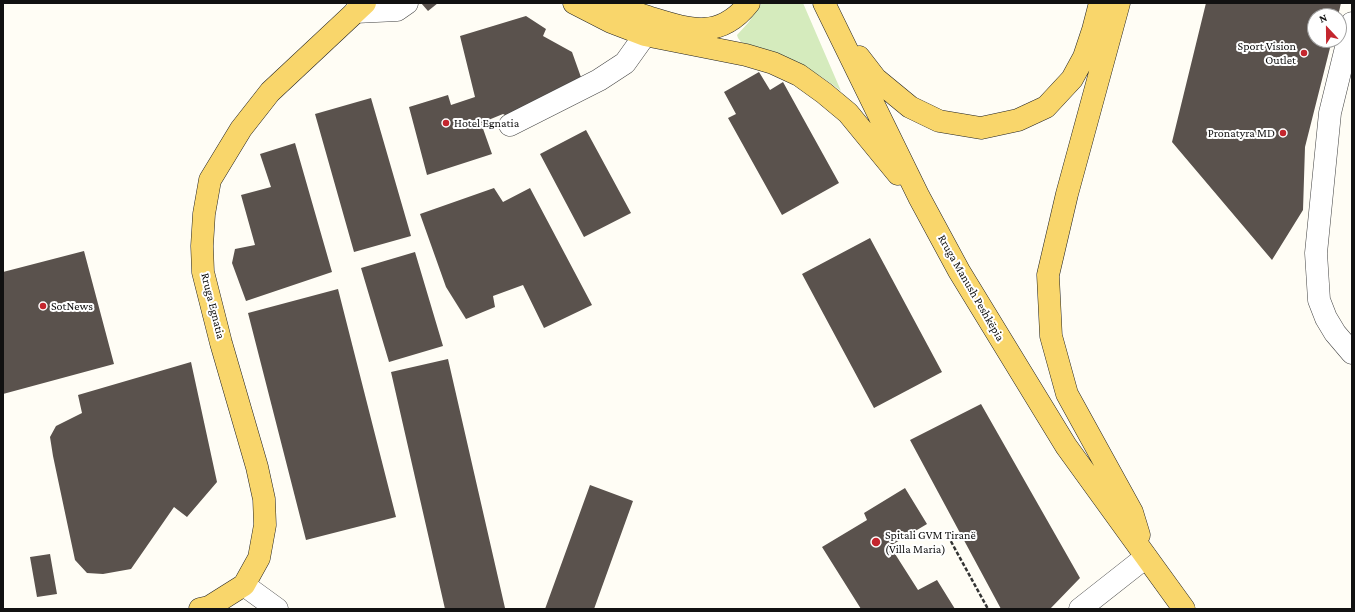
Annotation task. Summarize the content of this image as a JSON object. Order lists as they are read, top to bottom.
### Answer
{
  "streets": {
    "main road": ["Rruga Manush Peshkëpia", "Rruga Egnatia"]
  },
  "places": [
    "Sport Vision Outlet",
    "Hotel Egnatia",
    "Pronatyra MD",
    "SotNews",
    "Spitali GVM Tiranë (Villa Maria)"
  ],
  "north": "top"
}
